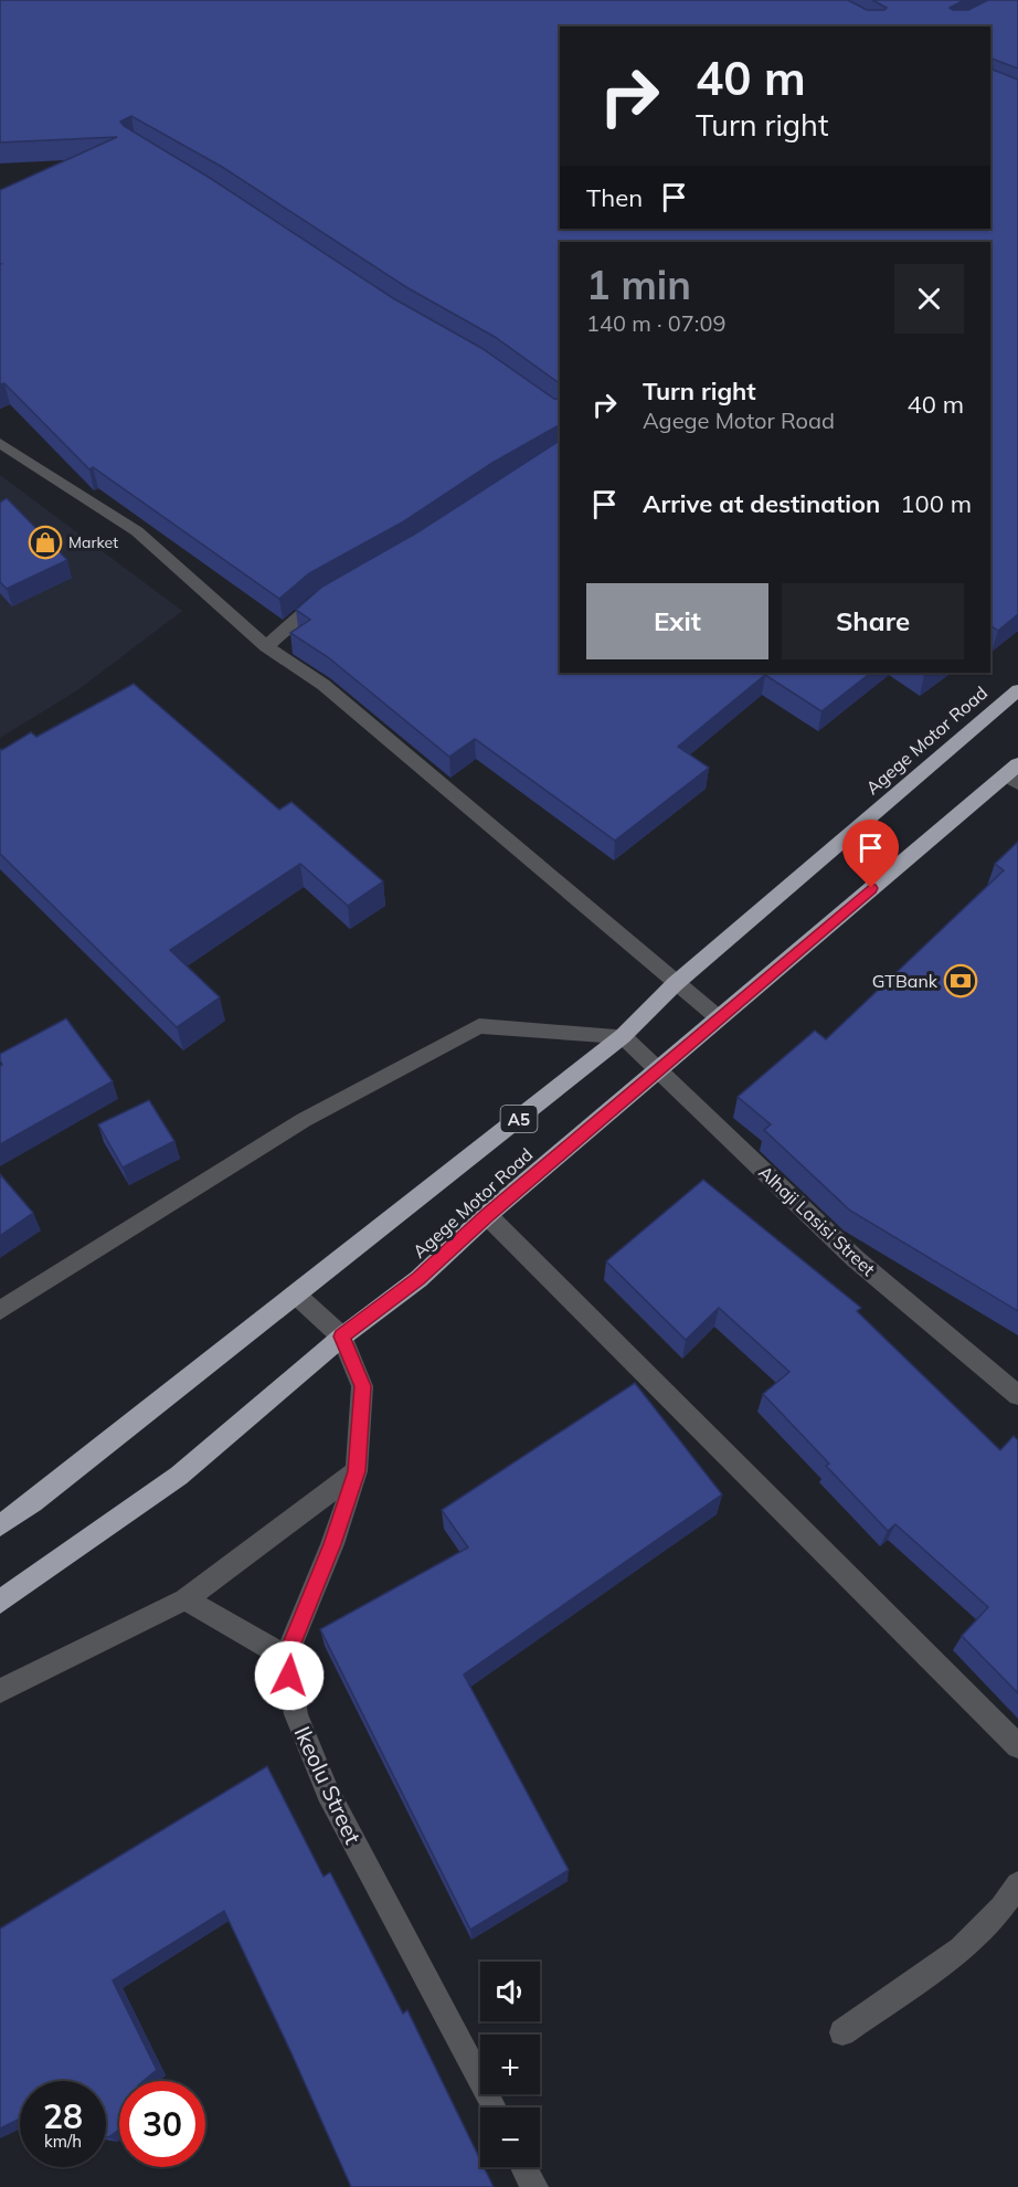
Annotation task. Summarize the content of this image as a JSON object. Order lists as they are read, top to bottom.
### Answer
{
  "streets": {
    "highway": ["Agege Motor Road", "A5"],
    "street": ["Alhaji Lasisi Street", "Ikeolu Street"]
  },
  "crossings": [
    ["Agege Motor Road", "Alhaji Lasisi Street"]
  ],
  "places": {
    "shop": ["Market"],
    "bank": ["GTBank"]
  },
  "page": {
    "turn": ["40 m", "Turn right"],
    "then": "Then",
    "heading": ["1 min", "140 m · 07:09"],
    "list": [
      {
        "name": "Turn right",
        "note": "Agege Motor Road",
        "value": "40 m"
      },
      {
        "name": "Arrive at destination",
        "value": "100 m"
      }
    ],
    "buttons": ["Exit", "Share"],
    "map_buttons": ["+", "−"],
    "speed": "28 km/h",
    "limit": "30"
  }
}
